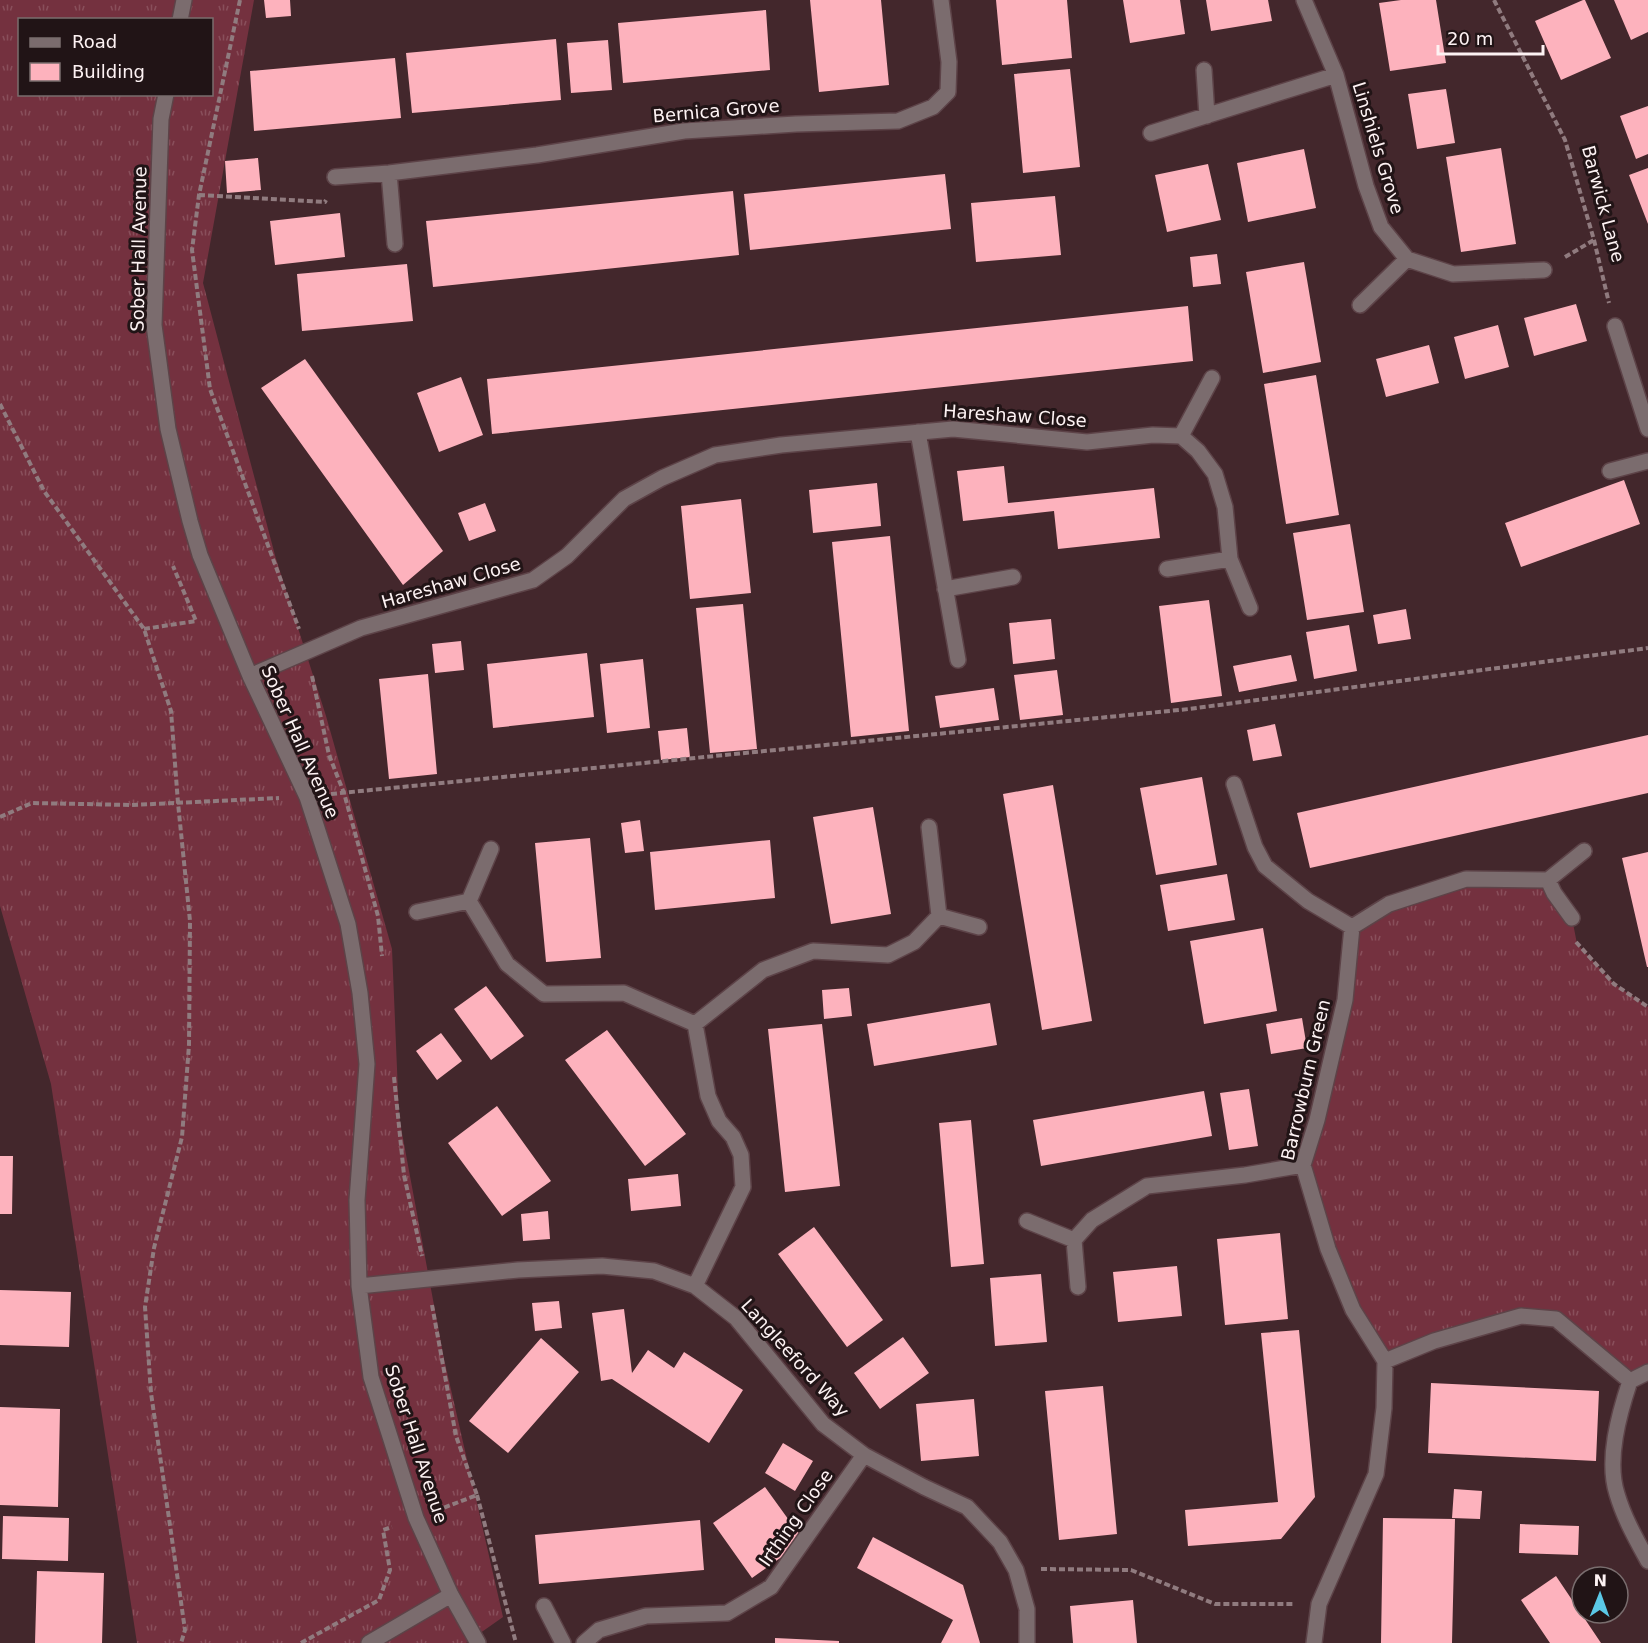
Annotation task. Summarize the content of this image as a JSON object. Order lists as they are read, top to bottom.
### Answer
{
  "streets": {
    "street": [
      "Bernica Grove",
      "Linshiels Grove",
      "Sober Hall Avenue",
      "Hareshaw Close",
      "Barrowburn Green",
      "Langleeford Way",
      "Irthing Close"
    ],
    "path": ["Barwick Lane"]
  },
  "crossings": [
    ["Sober Hall Avenue", "Hareshaw Close"],
    ["Sober Hall Avenue", "Langleeford Way"],
    ["Langleeford Way", "Irthing Close"]
  ],
  "legend": ["Road", "Building"],
  "scale_bar": "20 m",
  "north": "top"
}
